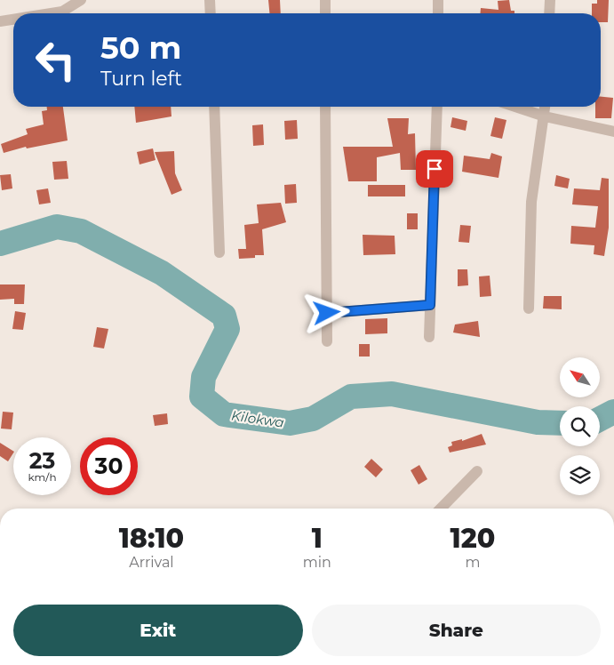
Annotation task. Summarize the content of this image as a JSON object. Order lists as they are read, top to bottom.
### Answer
{
  "water": ["Kilokwa"],
  "north": "top left",
  "page": {
    "turn": ["50 m", "Turn left"],
    "speed": "23 km/h",
    "limit": "30",
    "eta": [
      "18:10",
      "Arrival",
      "1",
      "min",
      "120",
      "m"
    ],
    "buttons": ["Exit", "Share"]
  }
}
